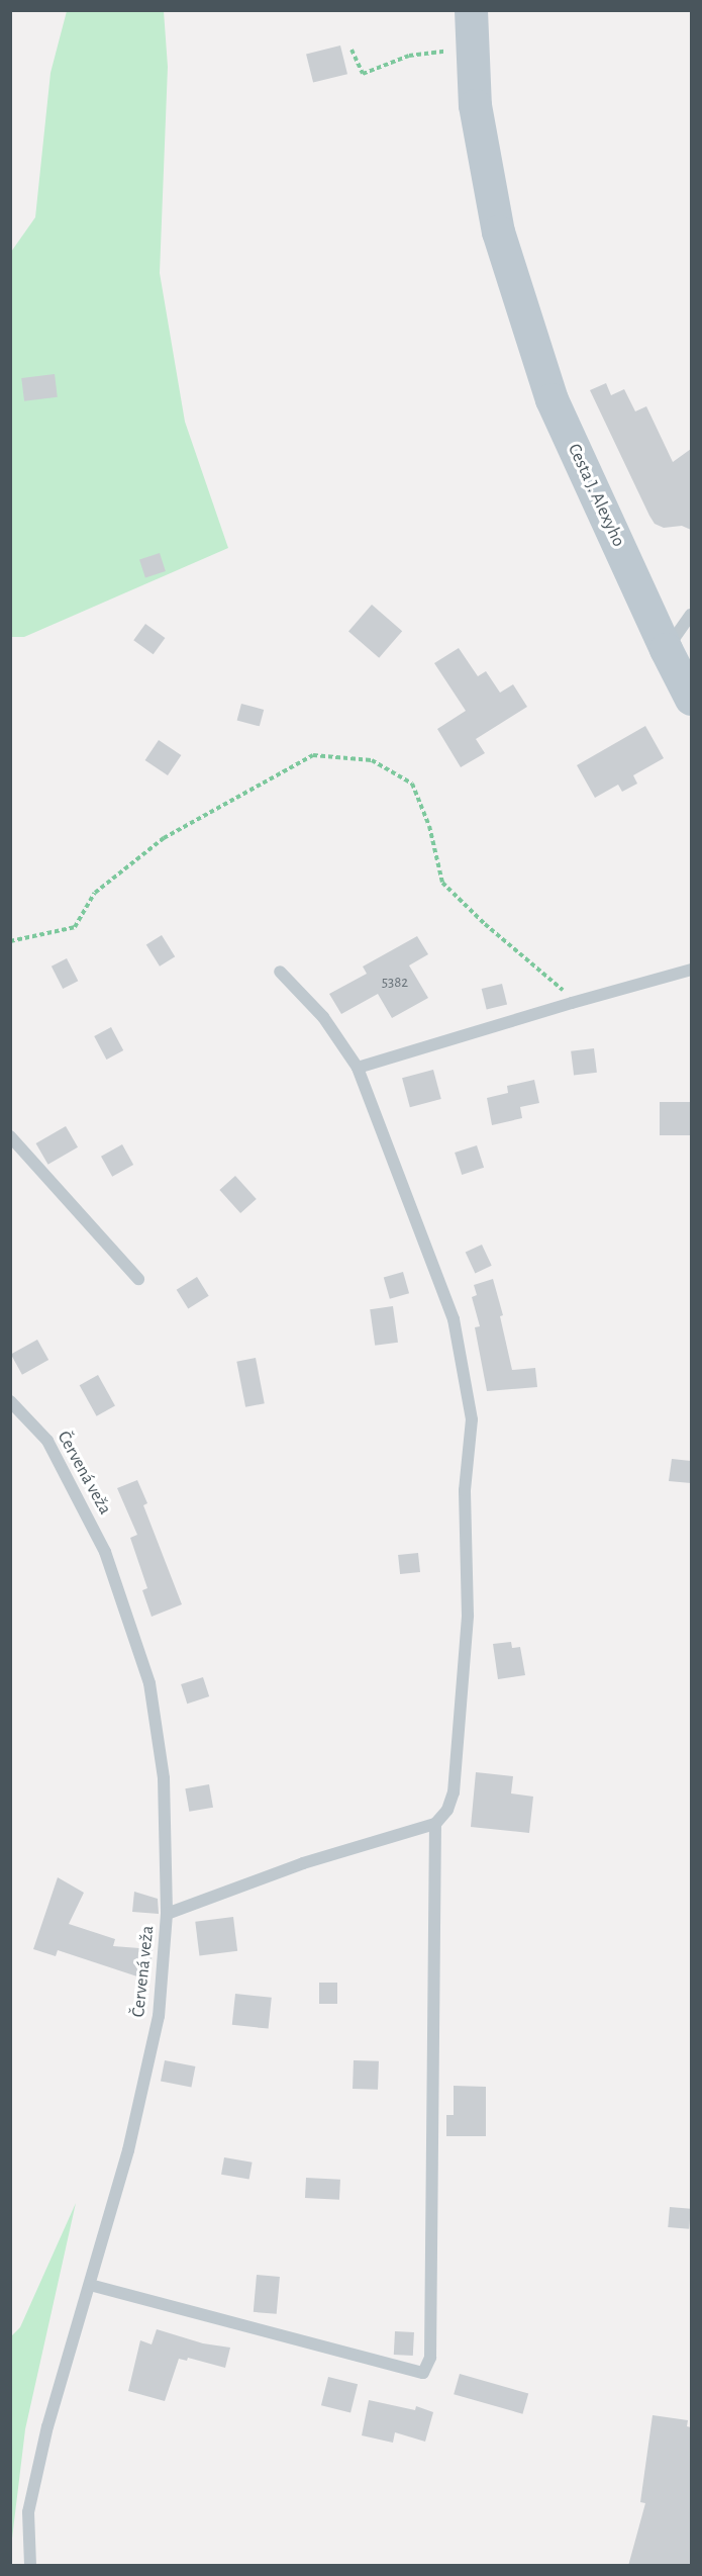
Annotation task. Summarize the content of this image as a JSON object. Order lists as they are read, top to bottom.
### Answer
{
  "streets": {
    "main road": ["Cesta J. Alexyho"],
    "lane": ["Červená veža"]
  },
  "house_numbers": ["5382"]
}
